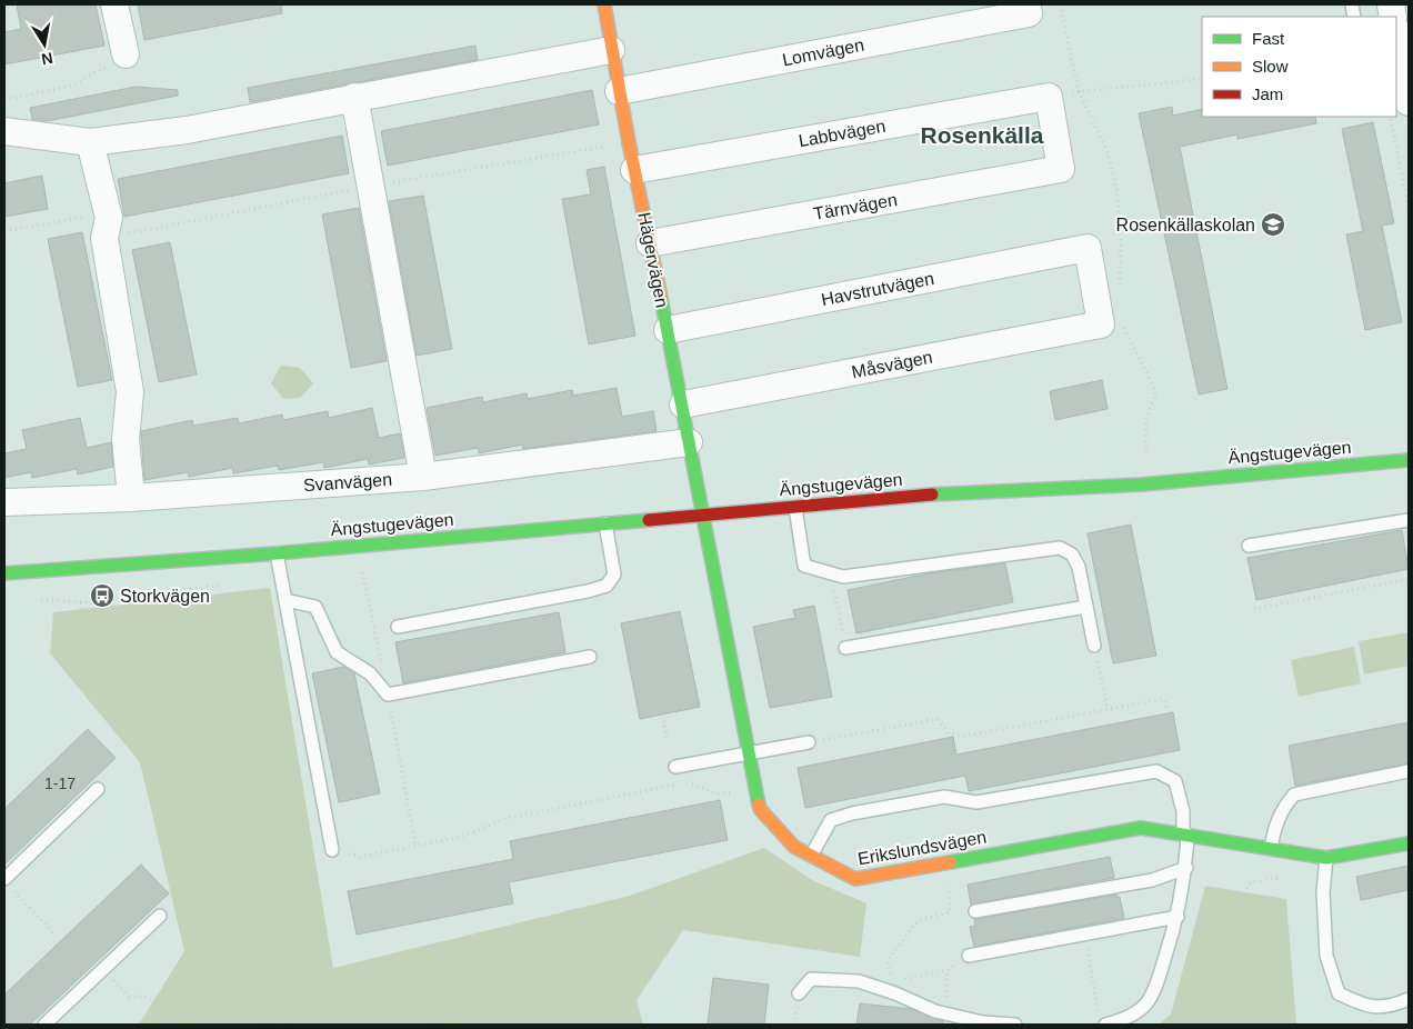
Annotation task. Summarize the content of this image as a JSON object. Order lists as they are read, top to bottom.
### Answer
{
  "streets": {
    "street": [
      "Lomvägen",
      "Labbvägen",
      "Tärnvägen",
      "Hägervägen",
      "Havstrutvägen",
      "Måsvägen",
      "Ängstugevägen",
      "Svanvägen",
      "Erikslundsvägen"
    ]
  },
  "crossings": [
    ["Lomvägen", "Hägervägen"],
    ["Labbvägen", "Tärnvägen"],
    ["Labbvägen", "Hägervägen"],
    ["Tärnvägen", "Hägervägen"],
    ["Hägervägen", "Havstrutvägen"],
    ["Hägervägen", "Måsvägen"],
    ["Hägervägen", "Ängstugevägen"],
    ["Hägervägen", "Svanvägen"],
    ["Hägervägen", "Erikslundsvägen"],
    ["Havstrutvägen", "Måsvägen"],
    ["Ängstugevägen", "Erikslundsvägen"]
  ],
  "districts": ["Rosenkälla"],
  "places": {
    "school or university": ["Rosenkällaskolan"],
    "bus stop": ["Storkvägen"]
  },
  "house_numbers": ["1-17"],
  "legend": ["Fast", "Slow", "Jam"],
  "north": "bottom"
}
